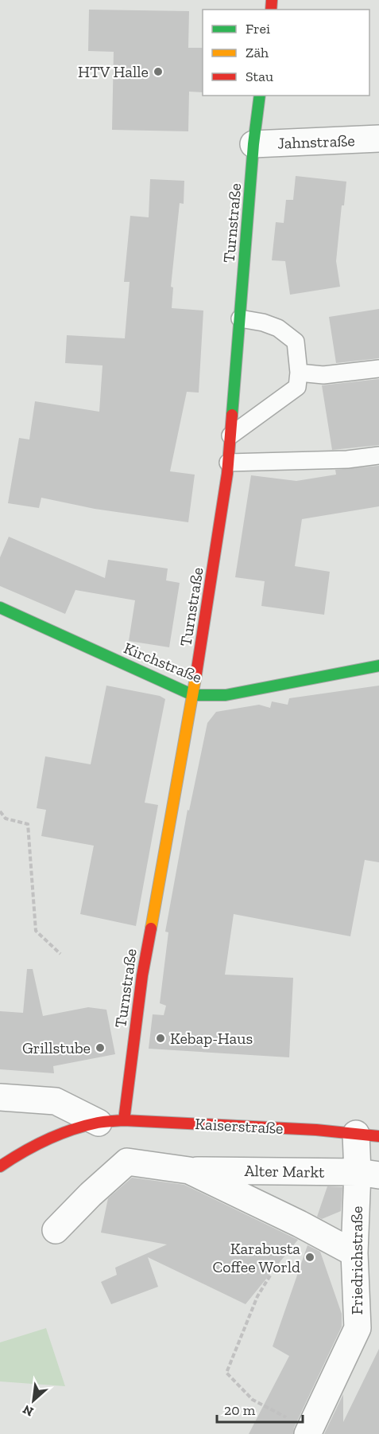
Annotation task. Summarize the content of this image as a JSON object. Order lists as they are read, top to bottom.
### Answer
{
  "streets": {
    "main road": ["Turnstraße", "Kirchstraße", "Kaiserstraße"],
    "street": ["Jahnstraße", "Alter Markt", "Friedrichstraße"]
  },
  "crossings": [
    ["Jahnstraße", "Turnstraße"],
    ["Turnstraße", "Kirchstraße"],
    ["Turnstraße", "Kaiserstraße"],
    ["Kaiserstraße", "Friedrichstraße"],
    ["Alter Markt", "Friedrichstraße"]
  ],
  "places": [
    "HTV Halle",
    "Kebap-Haus",
    "Grillstube",
    "Karabusta Coffee World"
  ],
  "legend": ["Frei", "Zäh", "Stau"],
  "scale_bar": "20 m",
  "north": "bottom left"
}
